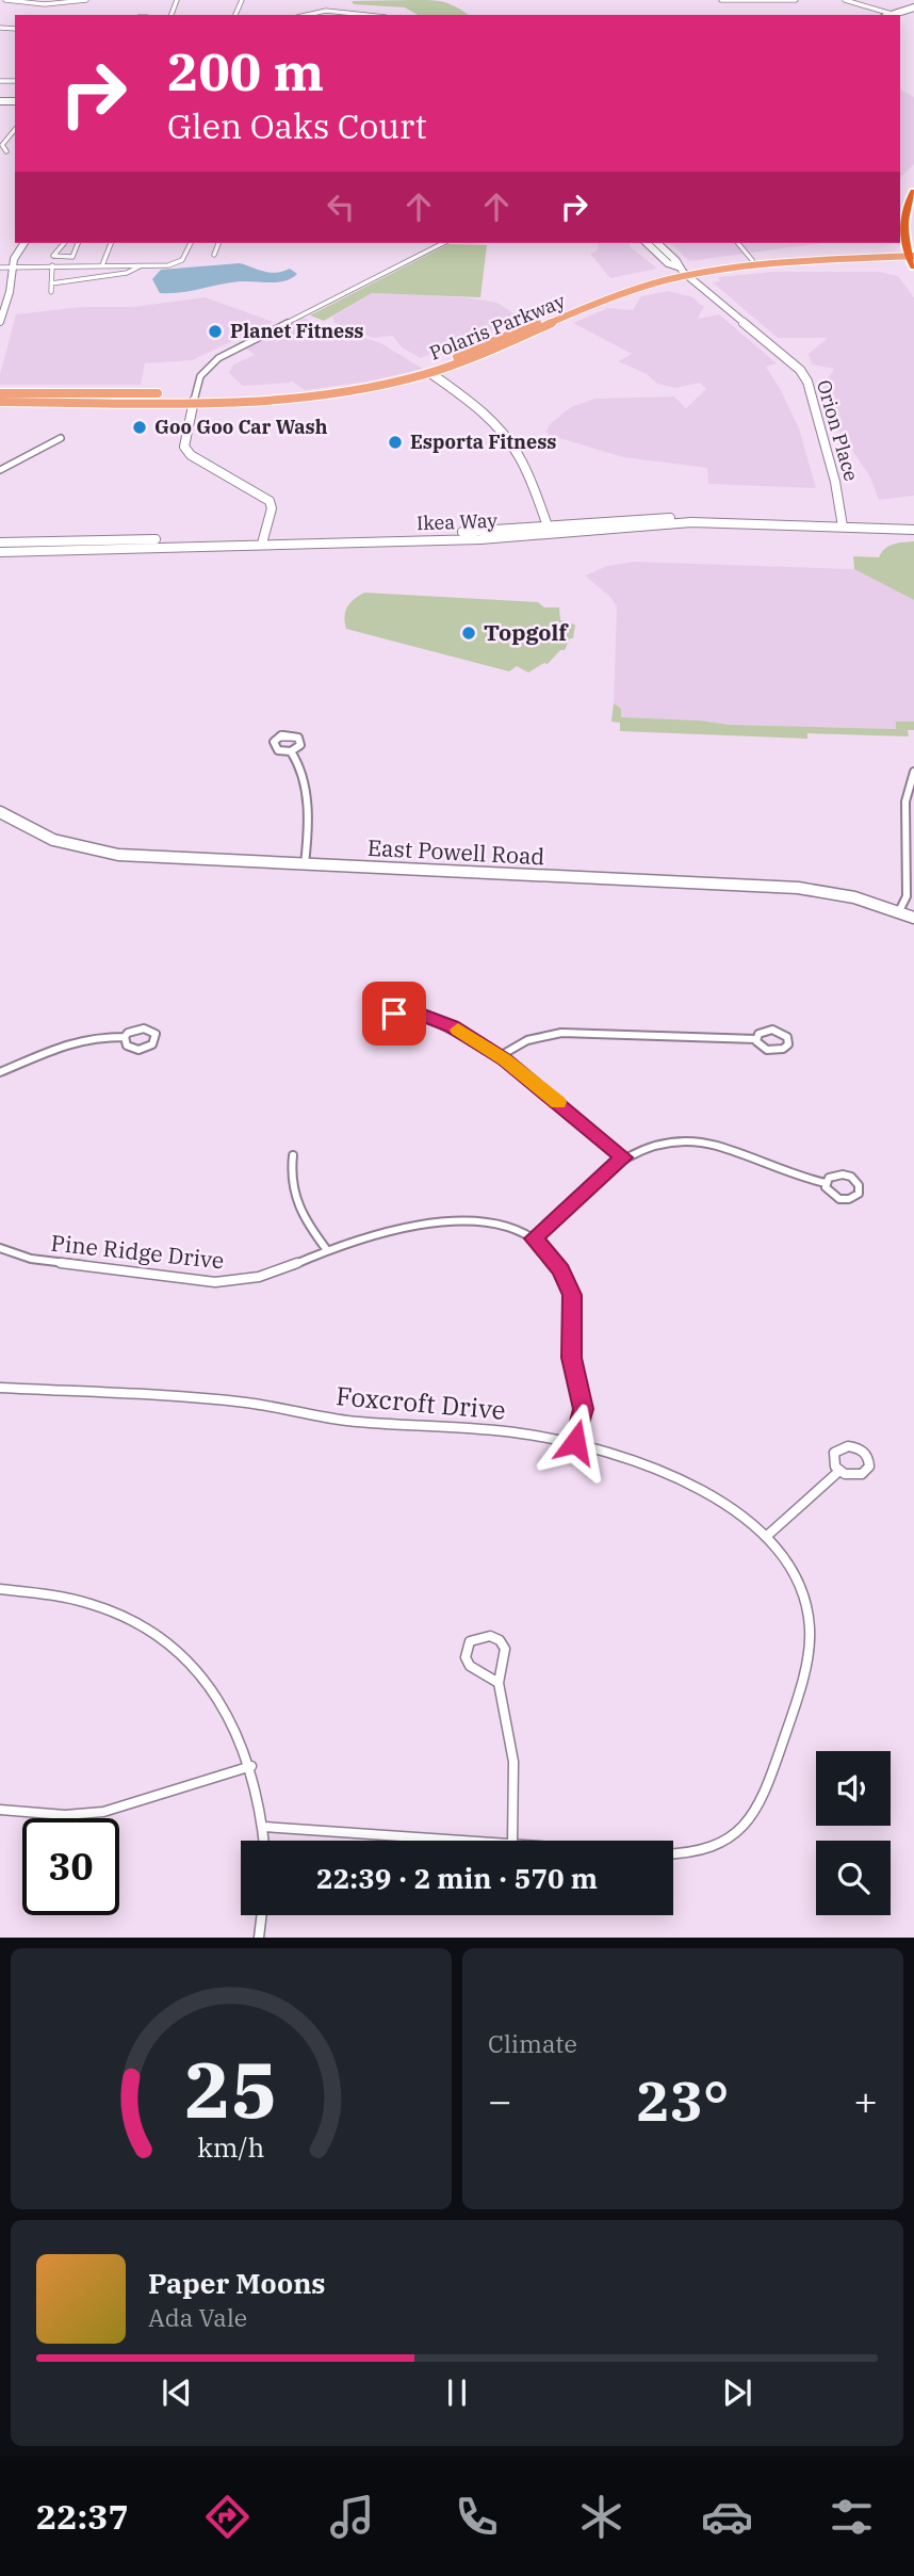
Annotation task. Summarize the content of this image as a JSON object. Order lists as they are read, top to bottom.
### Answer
{
  "streets": {
    "main road": [
      "Polaris Parkway",
      "Orion Place",
      "Ikea Way",
      "East Powell Road"
    ],
    "street": ["Pine Ridge Drive", "Foxcroft Drive"]
  },
  "crossings": [
    ["Polaris Parkway", "Orion Place"],
    ["Orion Place", "Ikea Way"]
  ],
  "places": [
    "Planet Fitness",
    "Goo Goo Car Wash",
    "Esporta Fitness",
    "Topgolf"
  ],
  "page": {
    "turn": ["200 m", "Glen Oaks Court"],
    "limit": "30",
    "trip": "22:39 · 2 min · 570 m",
    "tile": "Climate",
    "heat": ["−", "23°", "+"],
    "song": ["Paper Moons", "Ada Vale"],
    "tabs": "22:37",
    "gauge": ["25", "km/h"]
  }
}
